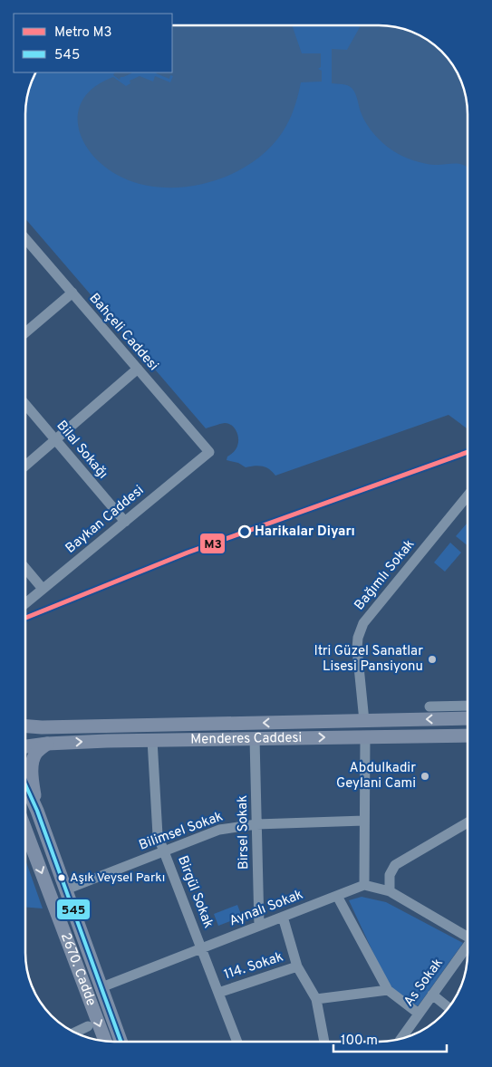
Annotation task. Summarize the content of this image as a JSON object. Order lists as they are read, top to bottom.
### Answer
{
  "streets": {
    "main road": ["Menderes Caddesi", "2670. Cadde"],
    "street": [
      "Bahçeli Caddesi",
      "Bilal Sokağı",
      "Baykan Caddesi",
      "Bağımlı Sokak",
      "Bilimsel Sokak",
      "Birsel Sokak",
      "Birgül Sokak",
      "Aynalı Sokak",
      "114. Sokak",
      "As Sokak"
    ]
  },
  "crossings": [
    ["Bahçeli Caddesi", "Baykan Caddesi"],
    ["Bilal Sokağı", "Baykan Caddesi"],
    ["Bağımlı Sokak", "Menderes Caddesi"],
    ["Menderes Caddesi", "Birsel Sokak"],
    ["Menderes Caddesi", "Birgül Sokak"],
    ["Bilimsel Sokak", "Birsel Sokak"],
    ["Bilimsel Sokak", "Birgül Sokak"],
    ["Bilimsel Sokak", "2670. Cadde"],
    ["Birsel Sokak", "Aynalı Sokak"],
    ["Birgül Sokak", "Aynalı Sokak"],
    ["Birgül Sokak", "114. Sokak"],
    ["Aynalı Sokak", "2670. Cadde"]
  ],
  "places": [
    "Harikalar Diyarı",
    "Itri Güzel Sanatlar Lisesi Pansiyonu",
    "Abdulkadir Geylani Cami",
    "Aşık Veysel Parkı"
  ],
  "lines": ["metro line M3", "transit line 545"],
  "legend": ["Metro M3", "545"],
  "scale_bar": "100 m"
}
